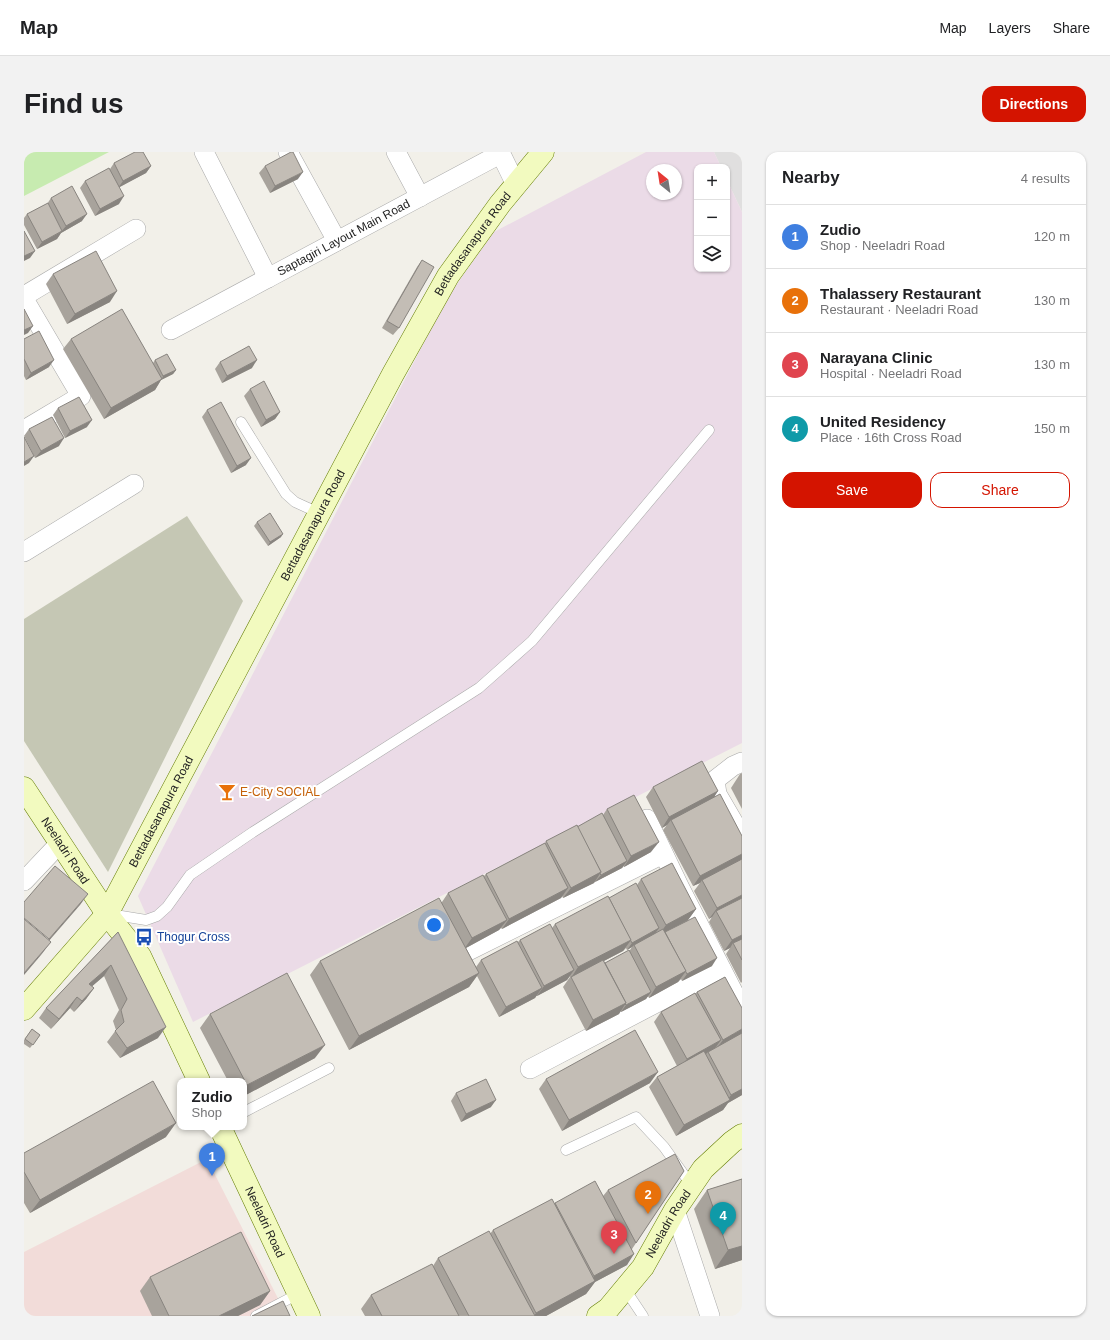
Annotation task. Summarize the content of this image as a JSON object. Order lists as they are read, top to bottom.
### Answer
{
  "streets": {
    "street": ["Saptagiri Layout Main Road", "Bettadasanapura Road", "Neeladri Road"]
  },
  "crossings": [
    ["Bettadasanapura Road", "Neeladri Road"]
  ],
  "places": {
    "bar": ["E-City SOCIAL"],
    "bus stop": ["Thogur Cross"]
  },
  "north": "top left",
  "page": {
    "header": "Map",
    "nav": ["Map", "Layers", "Share"],
    "buttons": [
      "Directions",
      ["Save", "Share"]
    ],
    "title": "Find us",
    "heading": ["Nearby", "4 results"],
    "map_buttons": ["+", "−"],
    "list": [
      {
        "mark": "1",
        "name": "Zudio",
        "note": "Shop · Neeladri Road",
        "value": "120 m"
      },
      {
        "mark": "2",
        "name": "Thalassery Restaurant",
        "note": "Restaurant · Neeladri Road",
        "value": "130 m"
      },
      {
        "mark": "3",
        "name": "Narayana Clinic",
        "note": "Hospital · Neeladri Road",
        "value": "130 m"
      },
      {
        "mark": "4",
        "name": "United Residency",
        "note": "Place · 16th Cross Road",
        "value": "150 m"
      }
    ],
    "popup": ["Zudio", "Shop"],
    "pins": [
      "1",
      "2",
      "4",
      "3"
    ]
  }
}
